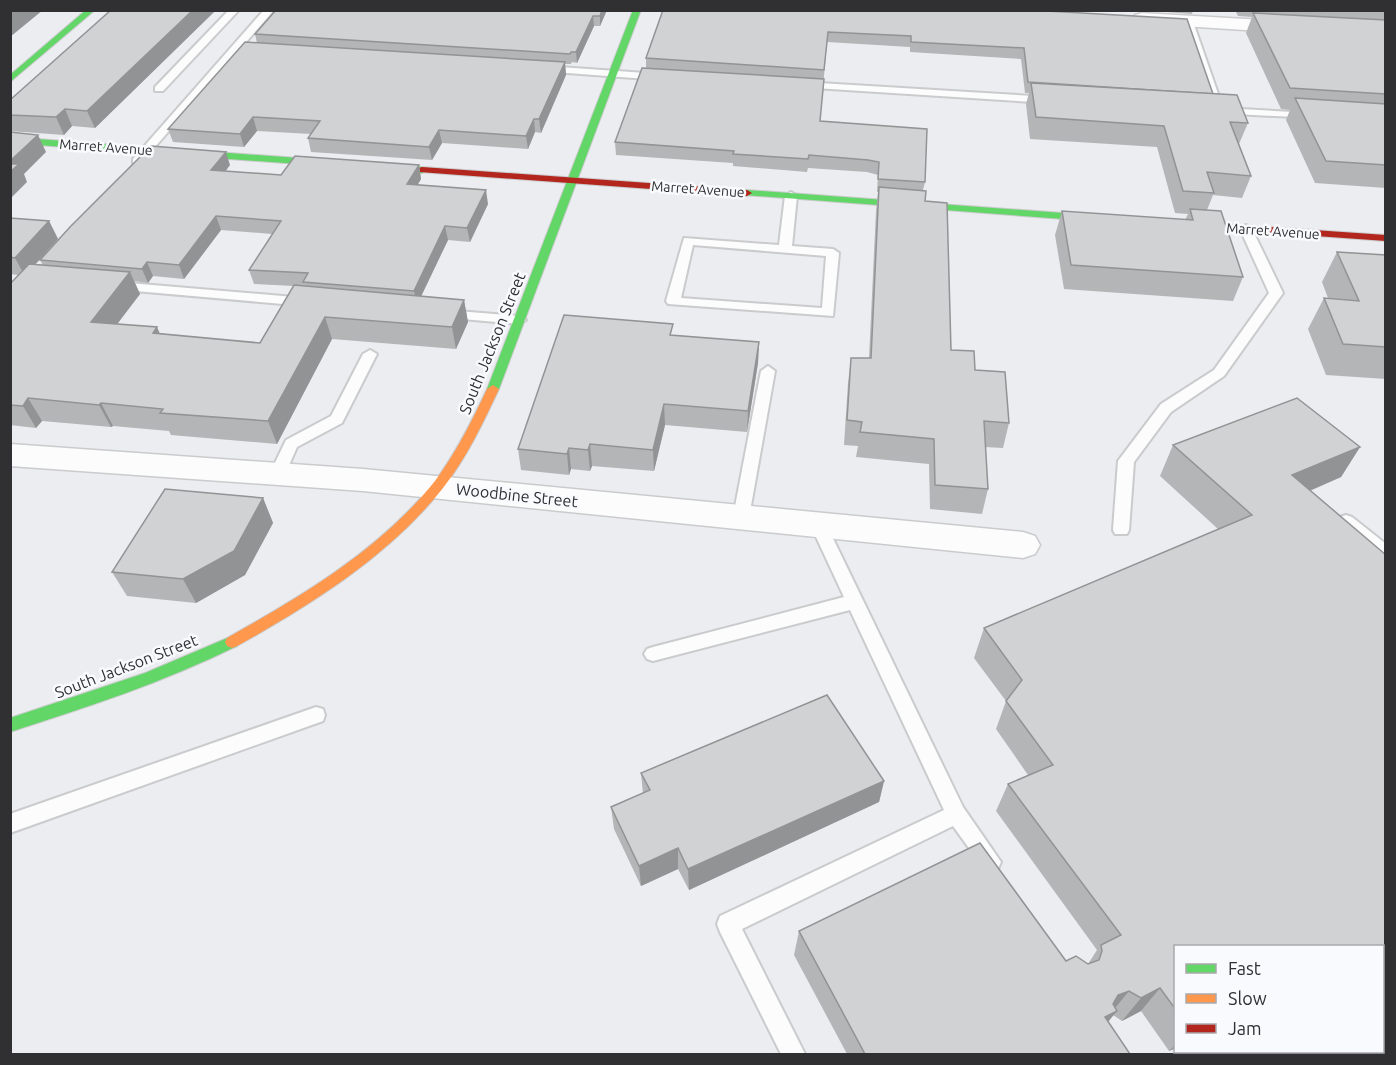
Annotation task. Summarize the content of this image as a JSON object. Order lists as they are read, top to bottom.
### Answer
{
  "streets": {
    "main road": ["Marret Avenue", "South Jackson Street"],
    "street": ["Woodbine Street"]
  },
  "crossings": [
    ["Marret Avenue", "South Jackson Street"],
    ["South Jackson Street", "Woodbine Street"]
  ],
  "legend": ["Fast", "Slow", "Jam"]
}
